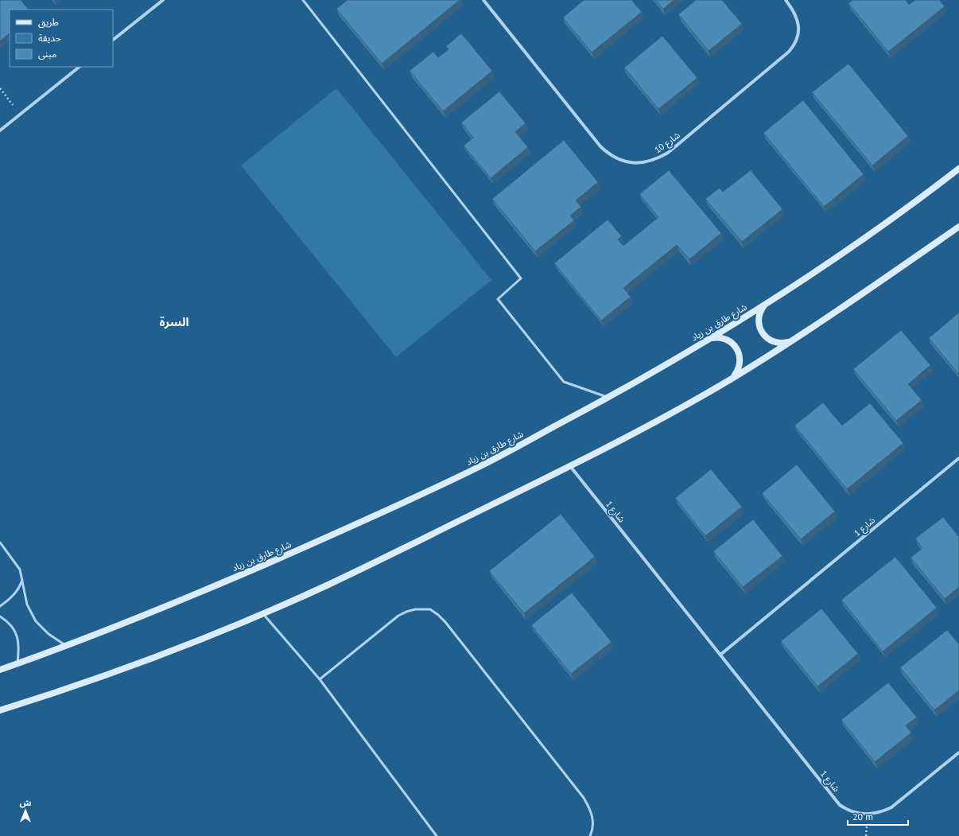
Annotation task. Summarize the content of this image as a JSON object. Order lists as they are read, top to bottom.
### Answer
{
  "streets": {
    "main road": ["شارع طارق بن زياد"],
    "street": ["شارع 10", "شارع 1"]
  },
  "districts": ["السرة"],
  "legend": ["طريق", "حديقة", "مبنى"],
  "scale_bar": "20 m",
  "north": "top"
}
